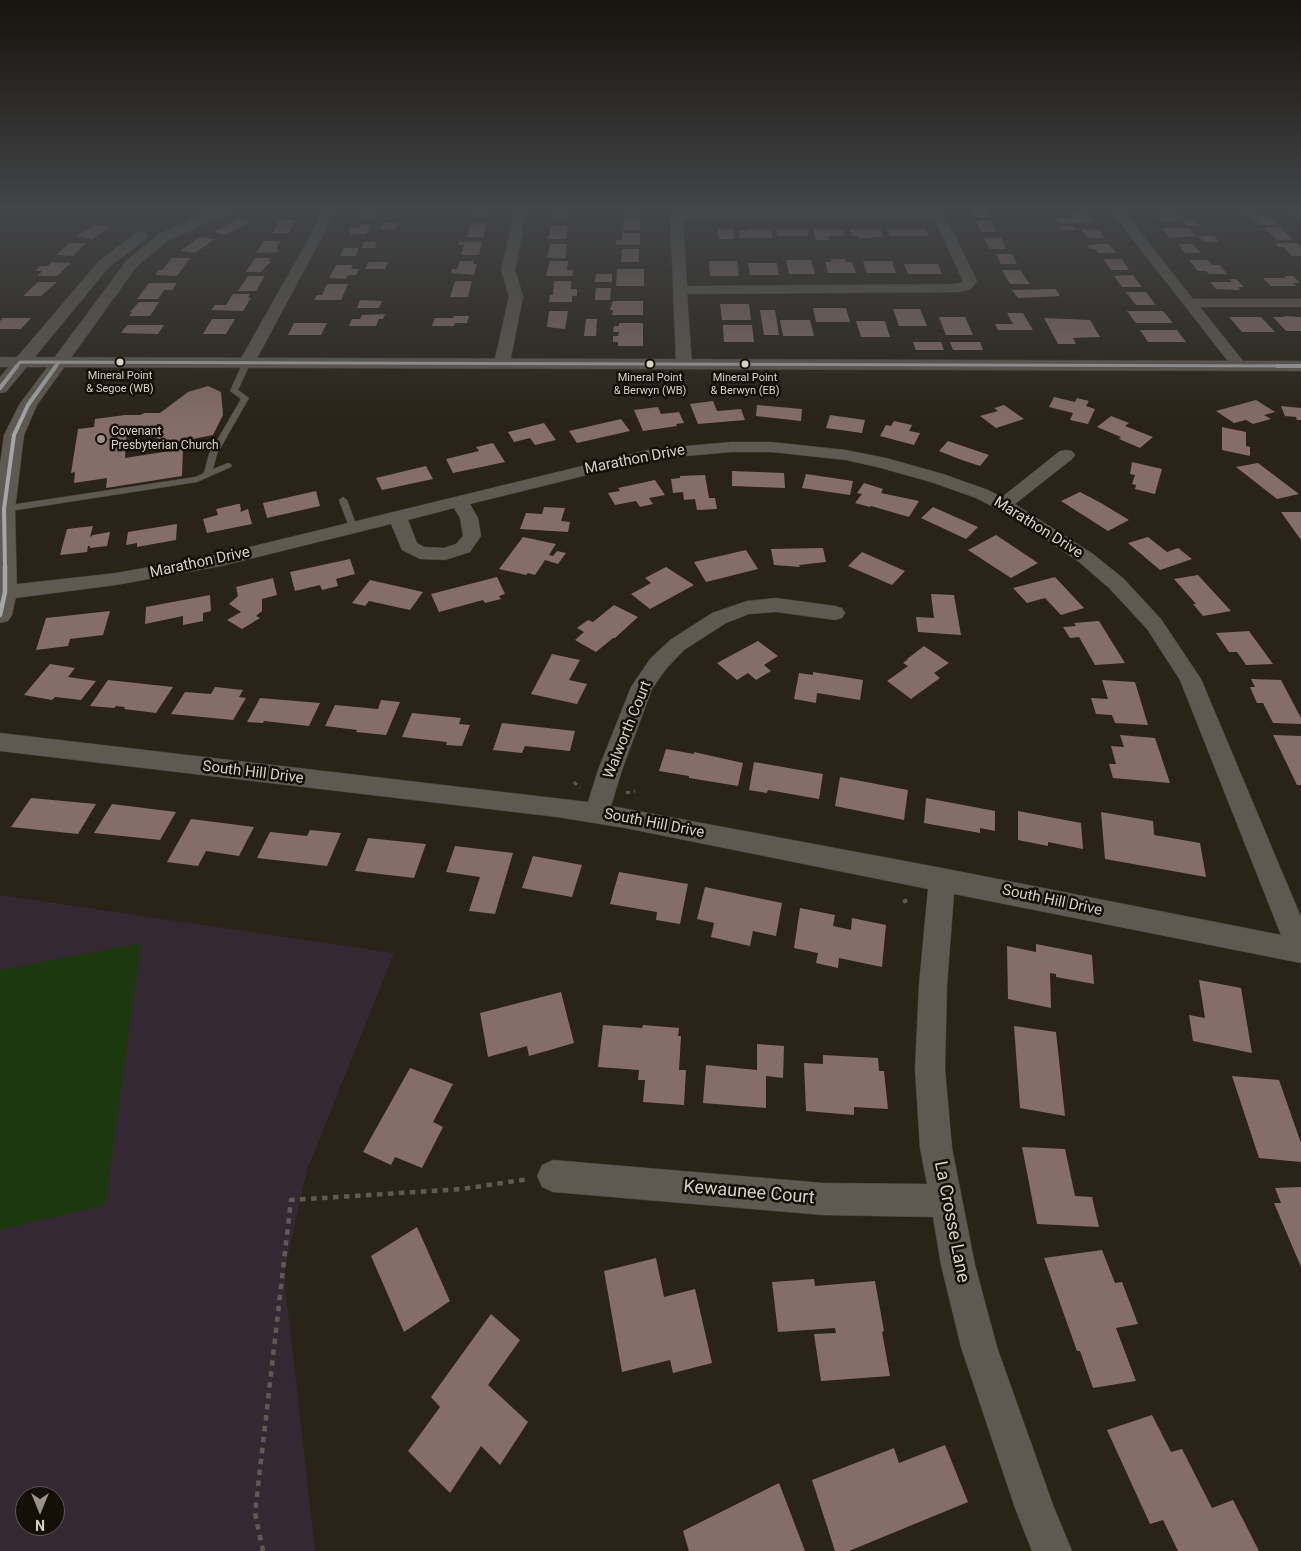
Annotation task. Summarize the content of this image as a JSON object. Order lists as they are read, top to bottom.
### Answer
{
  "streets": {
    "street": [
      "Marathon Drive",
      "Walworth Court",
      "South Hill Drive",
      "Kewaunee Court",
      "La Crosse Lane"
    ]
  },
  "crossings": [
    ["Marathon Drive", "South Hill Drive"],
    ["Walworth Court", "South Hill Drive"],
    ["South Hill Drive", "La Crosse Lane"],
    ["Kewaunee Court", "La Crosse Lane"]
  ],
  "places": [
    "Mineral Point & Segoe (WB)",
    "Mineral Point & Berwyn (WB)",
    "Mineral Point & Berwyn (EB)",
    "Covenant Presbyterian Church"
  ],
  "north": "bottom"
}
